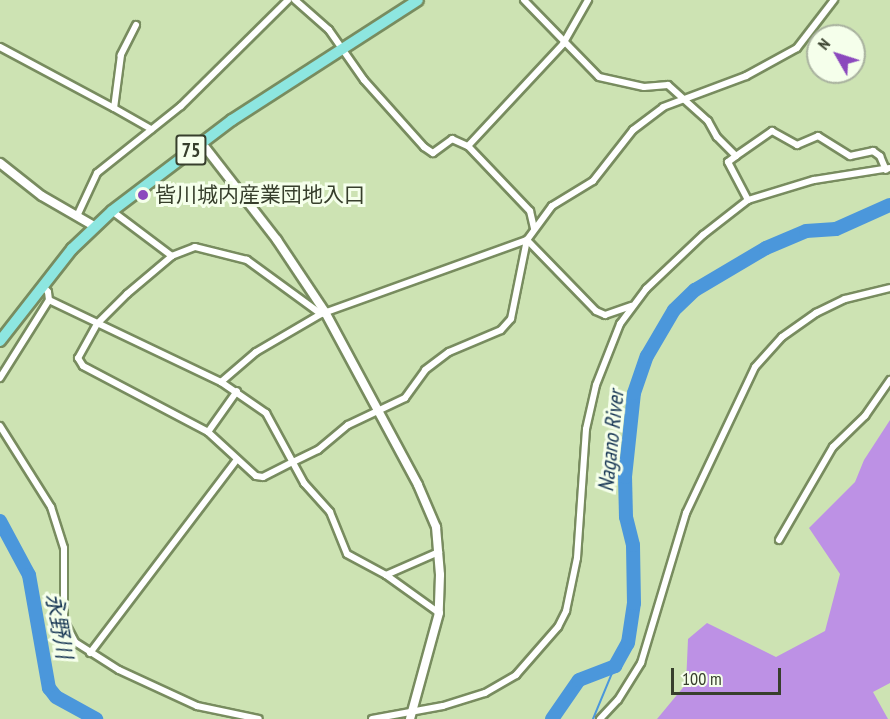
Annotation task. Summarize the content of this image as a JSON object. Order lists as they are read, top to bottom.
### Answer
{
  "streets": {
    "main road": ["75"]
  },
  "water": ["Nagano River", "永野川"],
  "places": ["皆川城内産業団地入口"],
  "scale_bar": "100 m",
  "north": "top left"
}
